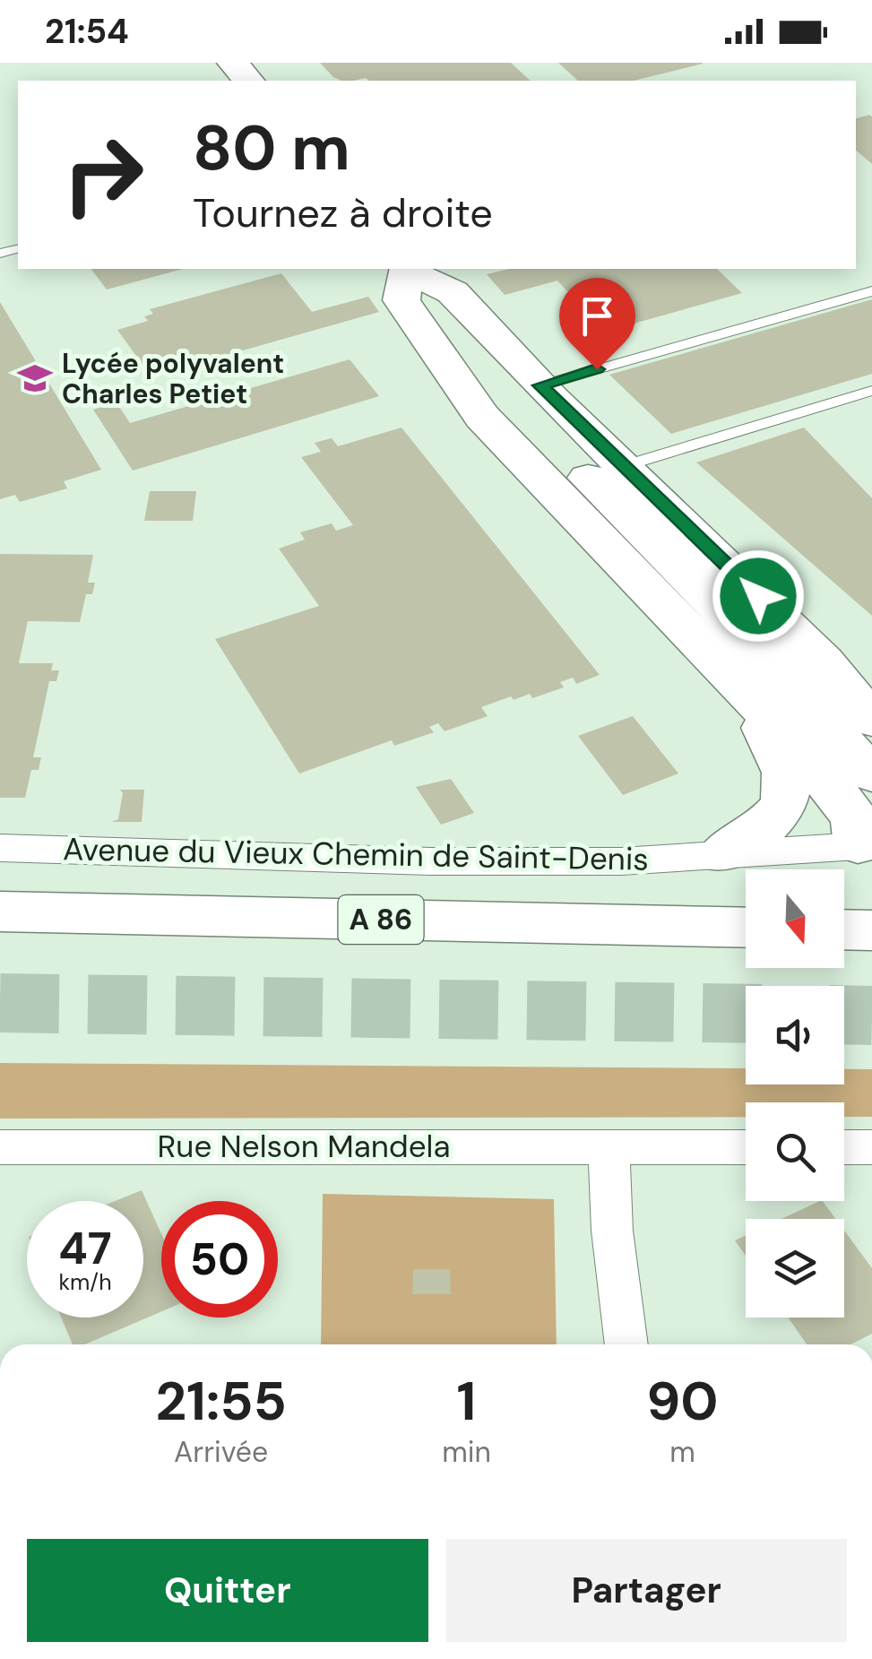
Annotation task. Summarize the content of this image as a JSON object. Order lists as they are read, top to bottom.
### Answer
{
  "streets": {
    "main road": ["A 86"],
    "street": ["Avenue du Vieux Chemin de Saint-Denis", "Rue Nelson Mandela"]
  },
  "places": {
    "school or university": ["Lycée polyvalent Charles Petiet"]
  },
  "north": "bottom",
  "page": {
    "status": "21:54",
    "turn": ["80 m", "Tournez à droite"],
    "speed": "47 km/h",
    "limit": "50",
    "eta": [
      "21:55",
      "Arrivée",
      "1",
      "min",
      "90",
      "m"
    ],
    "buttons": ["Quitter", "Partager"]
  }
}
